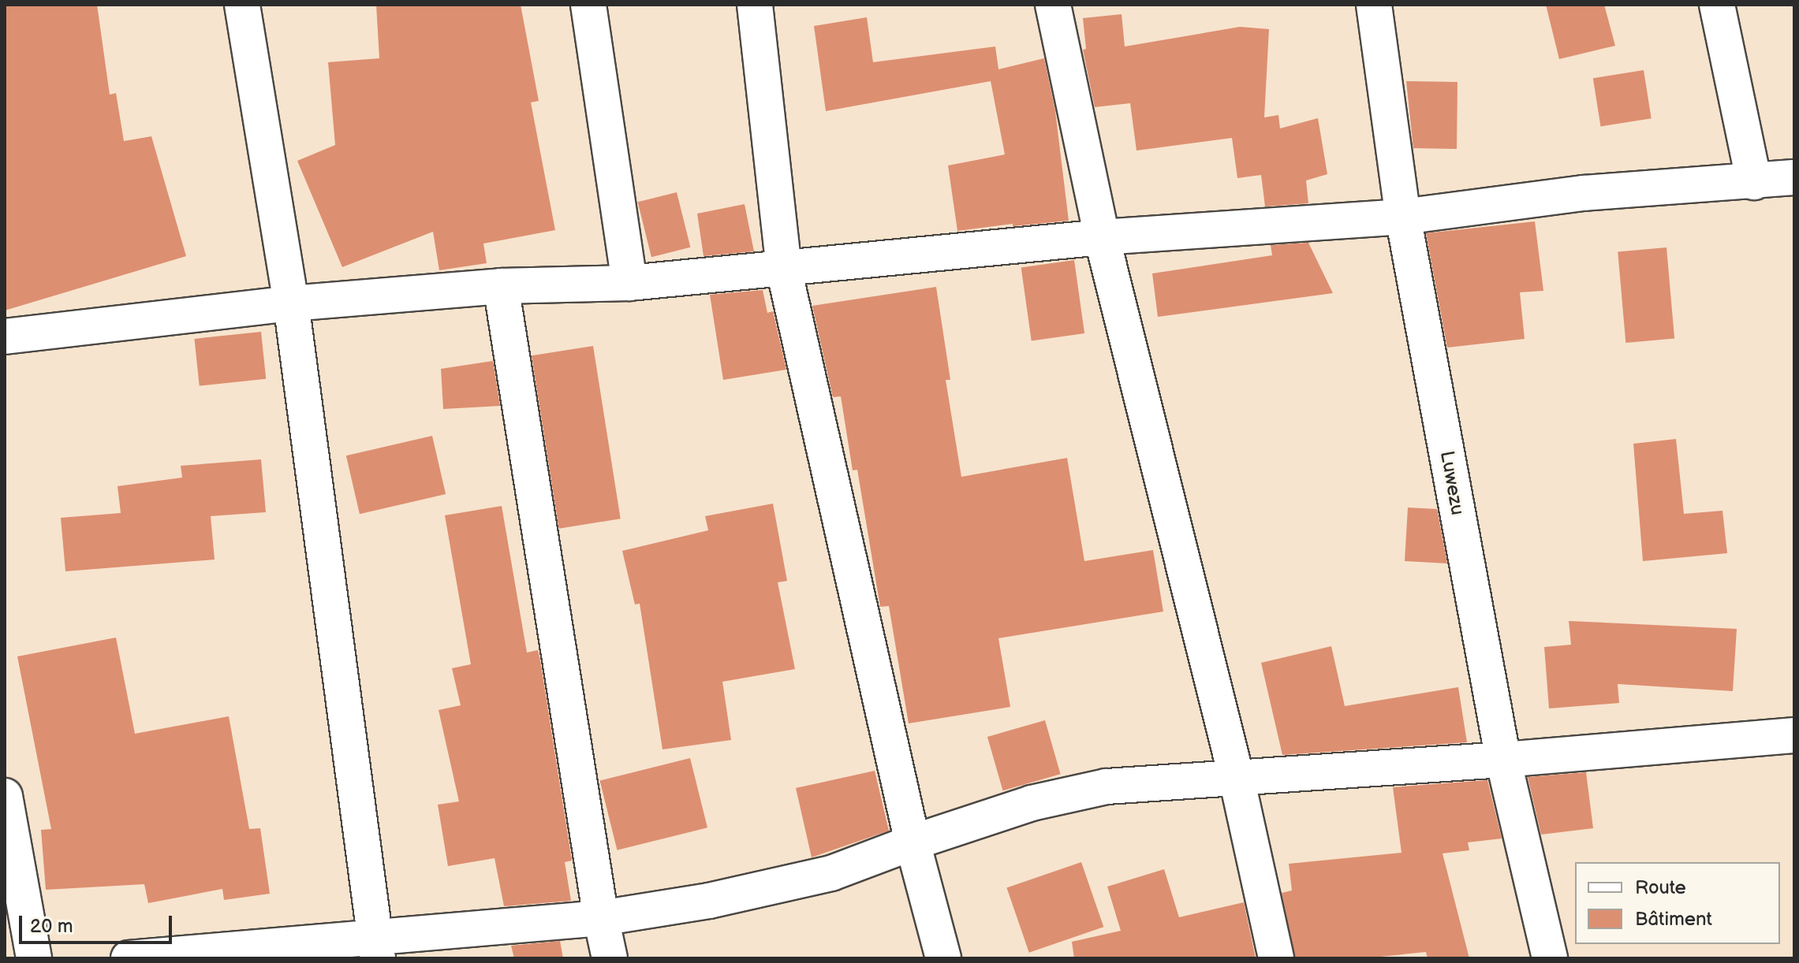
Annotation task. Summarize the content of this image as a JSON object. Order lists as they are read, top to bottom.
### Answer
{
  "streets": {
    "street": ["Luwezu"]
  },
  "legend": ["Route", "Bâtiment"],
  "scale_bar": "20 m"
}
